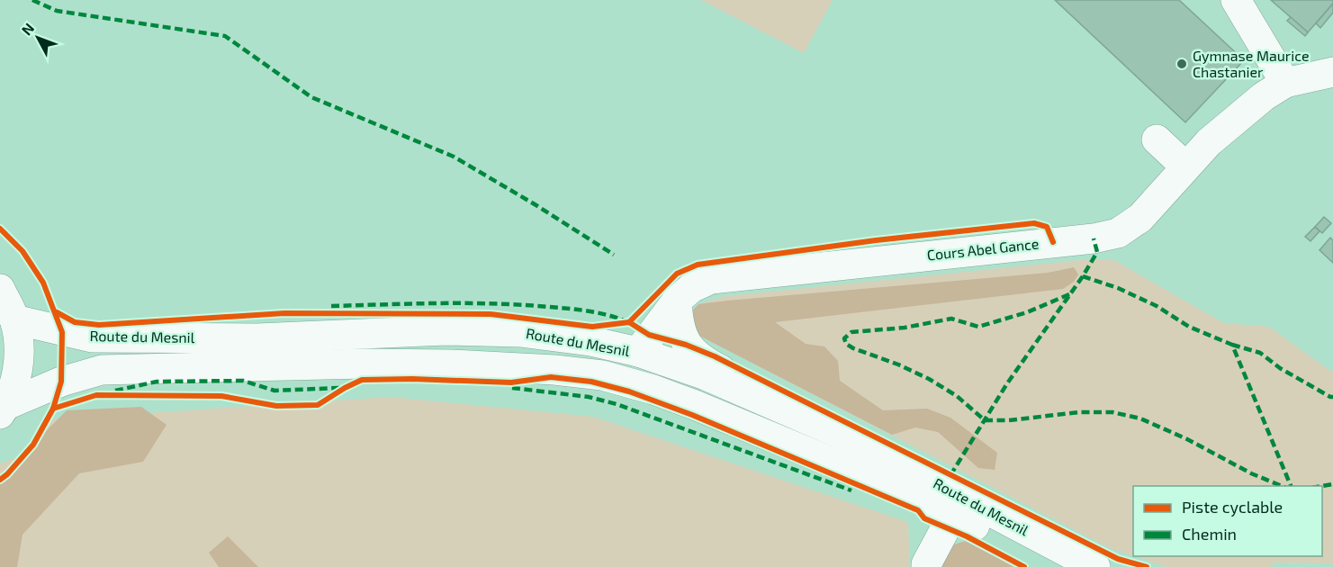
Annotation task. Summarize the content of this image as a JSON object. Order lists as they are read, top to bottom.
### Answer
{
  "streets": {
    "street": ["Cours Abel Gance", "Route du Mesnil"]
  },
  "crossings": [
    ["Cours Abel Gance", "Route du Mesnil"]
  ],
  "places": ["Gymnase Maurice Chastanier"],
  "legend": ["Piste cyclable", "Chemin"],
  "north": "top left"
}
